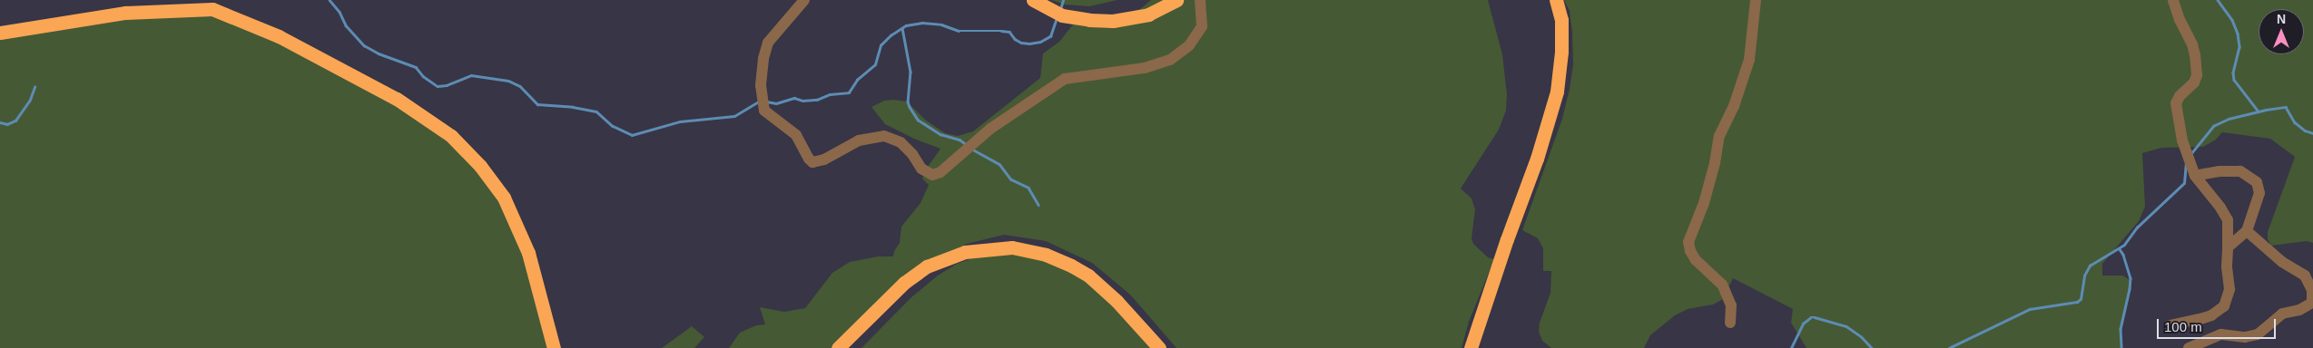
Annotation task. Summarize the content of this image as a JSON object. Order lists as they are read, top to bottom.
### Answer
{
  "scale_bar": "100 m",
  "north": "top"
}
